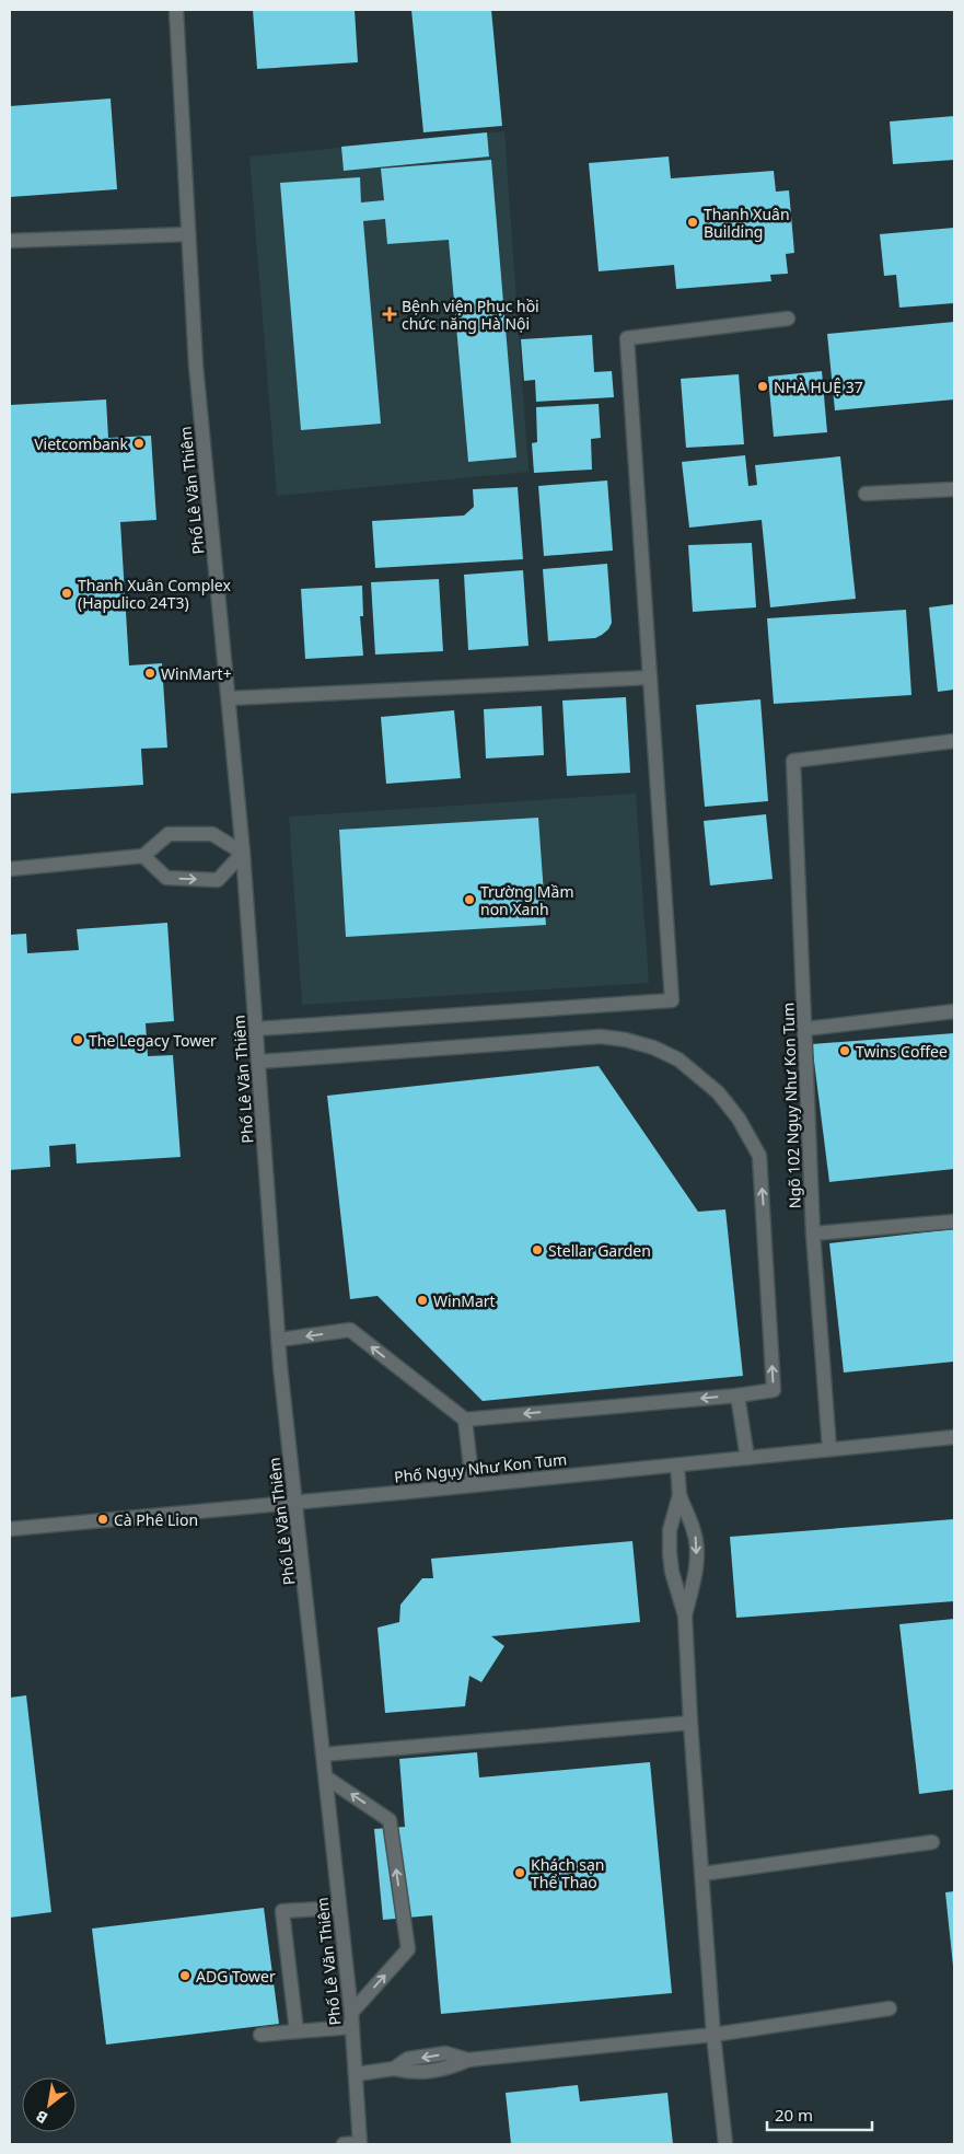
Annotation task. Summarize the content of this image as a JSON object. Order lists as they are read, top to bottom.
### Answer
{
  "streets": {
    "street": ["Phố Lê Văn Thiêm", "Ngõ 102 Ngụy Như Kon Tum", "Phố Ngụy Như Kon Tum"]
  },
  "crossings": [
    ["Phố Lê Văn Thiêm", "Phố Ngụy Như Kon Tum"],
    ["Ngõ 102 Ngụy Như Kon Tum", "Phố Ngụy Như Kon Tum"]
  ],
  "places": {
    "other": [
      "Thanh Xuân Building",
      "NHÀ HUỆ 37",
      "Vietcombank",
      "Thanh Xuân Complex (Hapulico 24T3)",
      "WinMart+",
      "Trường Mầm non Xanh",
      "The Legacy Tower",
      "Twins Coffee",
      "Stellar Garden",
      "WinMart",
      "Cà Phê Lion",
      "Khách sạn Thể Thao",
      "ADG Tower"
    ],
    "health": ["Bệnh viện Phục hồi chức năng Hà Nội"]
  },
  "scale_bar": "20 m",
  "north": "bottom left"
}
